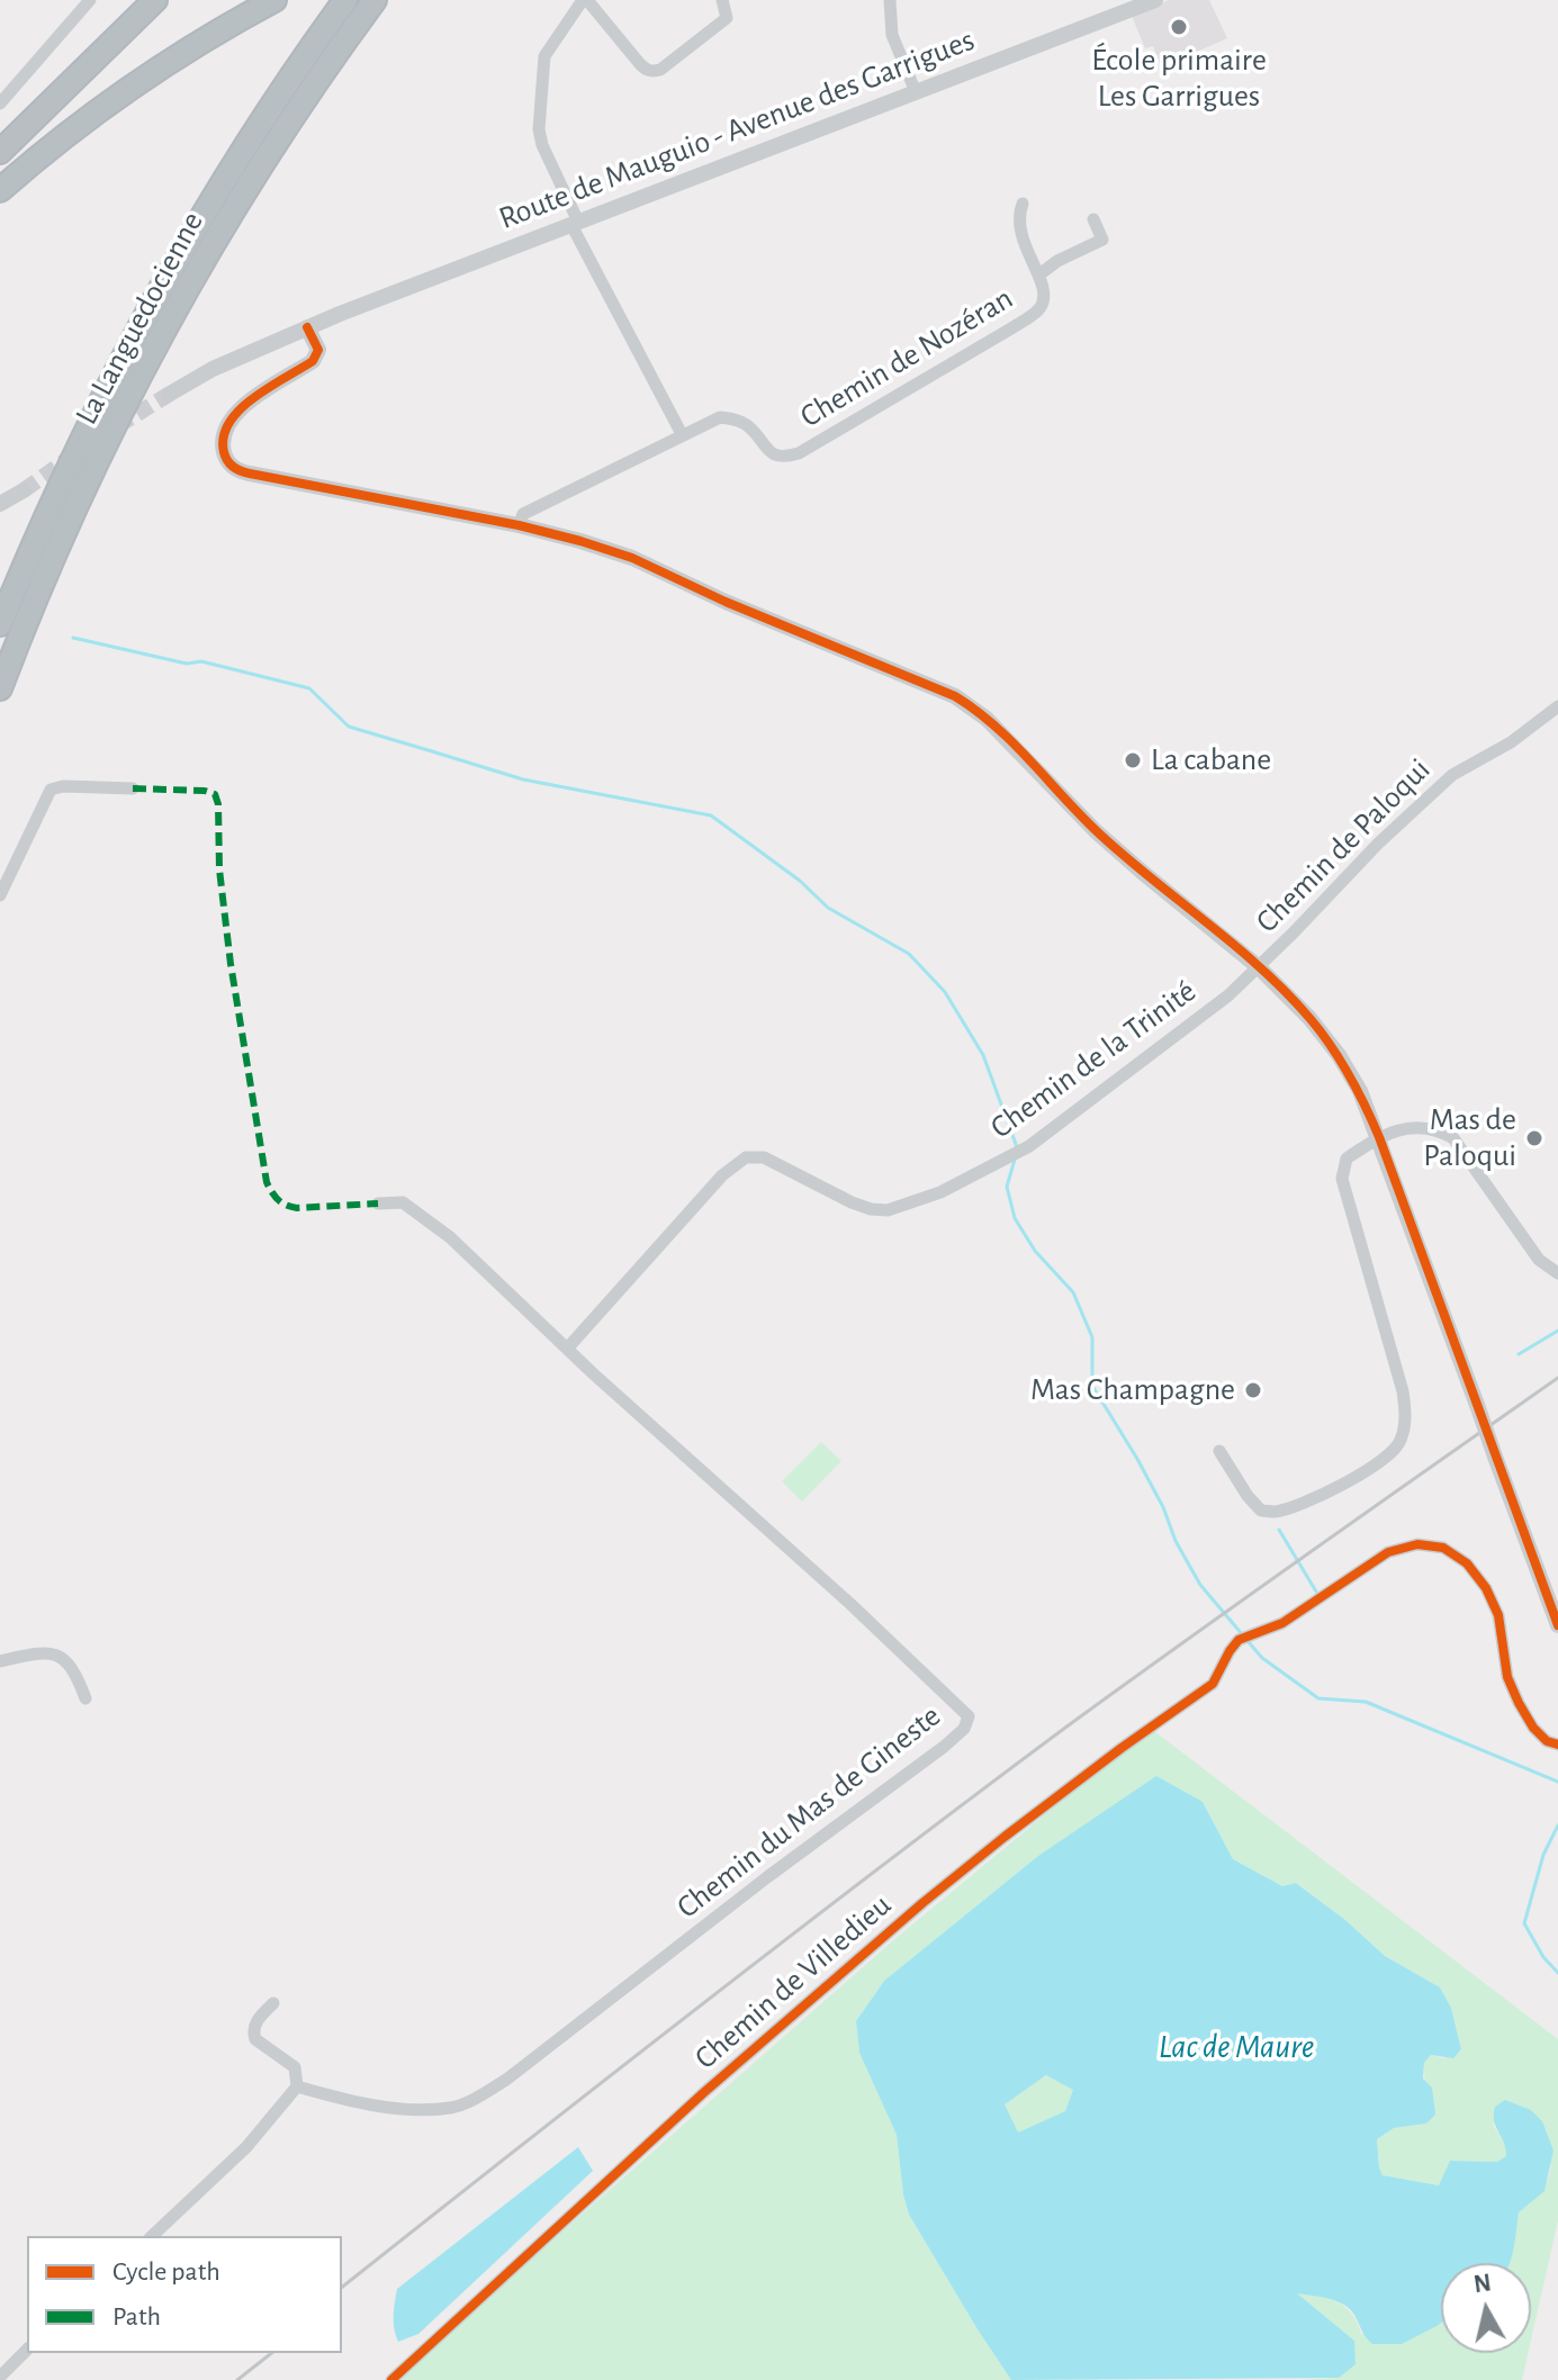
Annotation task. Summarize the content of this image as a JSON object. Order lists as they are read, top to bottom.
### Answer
{
  "streets": {
    "highway": ["La Languedocienne"],
    "street": [
      "Route de Mauguio - Avenue des Garrigues",
      "Chemin de Nozéran",
      "Chemin de Paloqui",
      "Chemin de la Trinité",
      "Chemin du Mas de Gineste",
      "Chemin de Villedieu"
    ]
  },
  "crossings": [
    ["Chemin de Paloqui", "Chemin de la Trinité"],
    ["Chemin de la Trinité", "Chemin du Mas de Gineste"]
  ],
  "water": ["Lac de Maure"],
  "places": [
    "École primaire Les Garrigues",
    "La cabane",
    "Mas de Paloqui",
    "Mas Champagne"
  ],
  "legend": ["Cycle path", "Path"],
  "north": "top"
}
